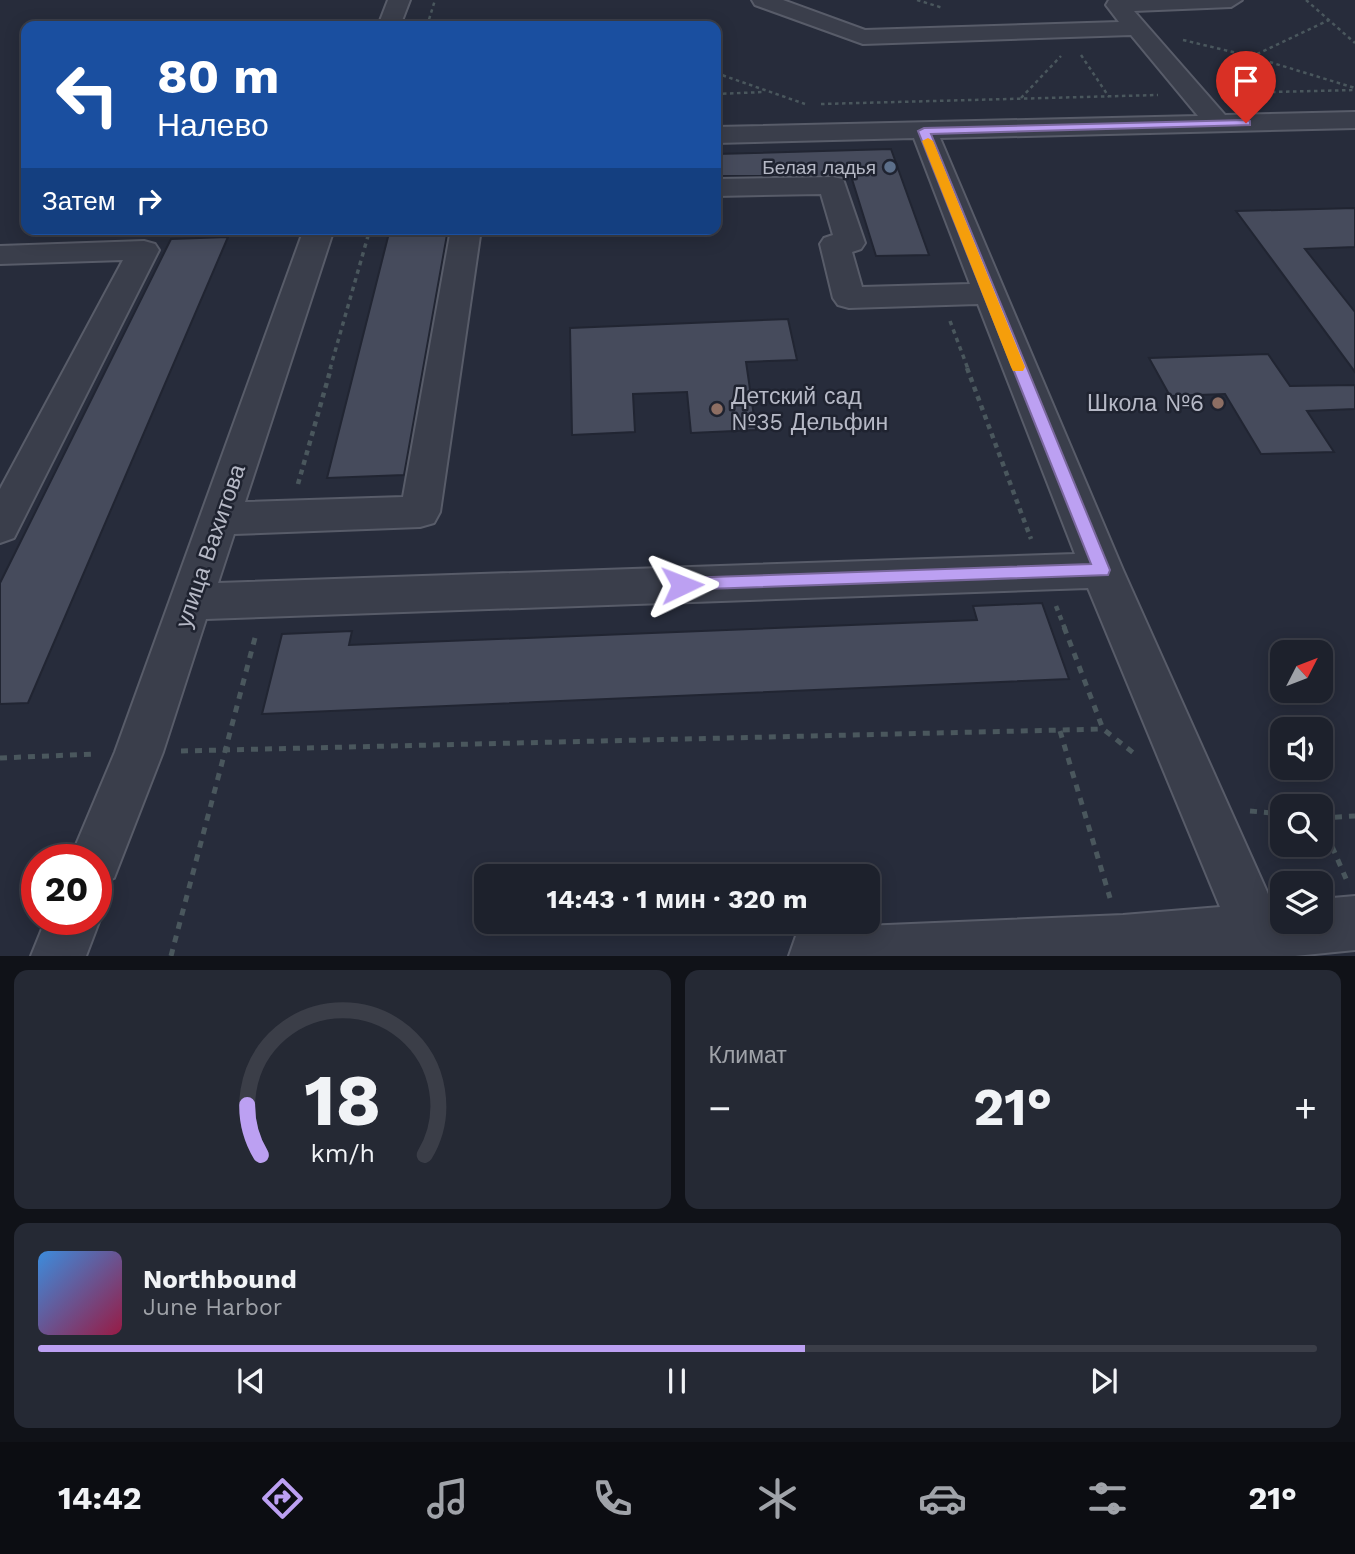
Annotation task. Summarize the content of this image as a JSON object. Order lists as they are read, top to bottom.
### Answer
{
  "streets": {
    "street": ["улица Вахитова"]
  },
  "places": ["Белая ладья", "Школа №6", "Детский сад №35 Дельфин"],
  "north": "top right",
  "page": {
    "turn": ["80 m", "Налево"],
    "then": "Затем",
    "limit": "20",
    "trip": "14:43 · 1 мин · 320 m",
    "tile": "Климат",
    "heat": ["−", "21°", "+"],
    "song": ["Northbound", "June Harbor"],
    "tabs": ["14:42", "21°"],
    "gauge": ["18", "km/h"]
  }
}
